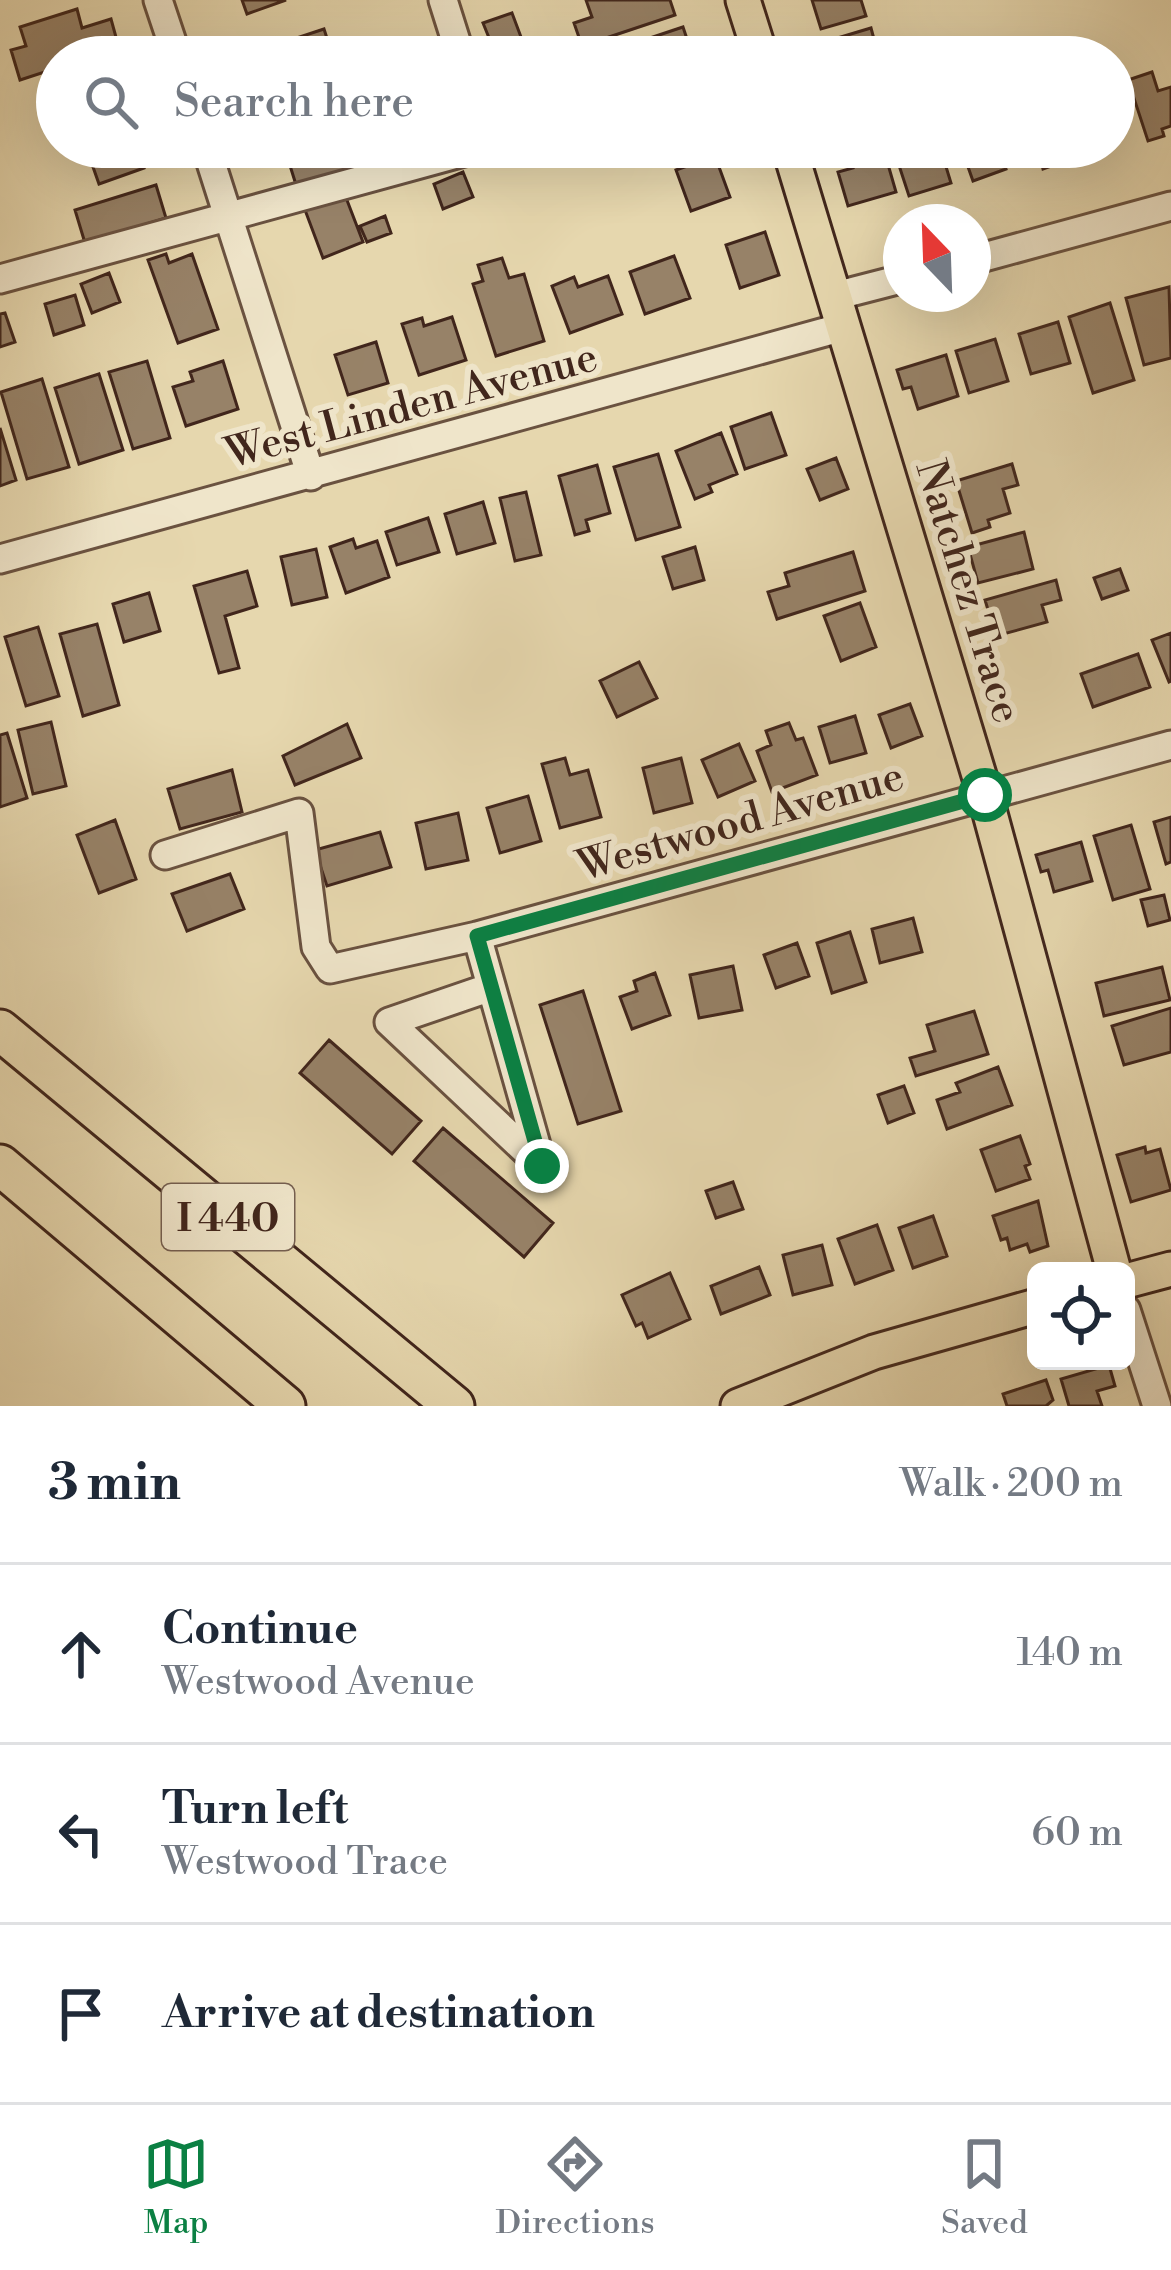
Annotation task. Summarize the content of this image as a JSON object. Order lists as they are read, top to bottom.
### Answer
{
  "streets": {
    "highway": ["I 440"],
    "main road": ["Natchez Trace"],
    "street": ["West Linden Avenue", "Westwood Avenue"]
  },
  "crossings": [
    ["West Linden Avenue", "Natchez Trace"],
    ["Natchez Trace", "Westwood Avenue"]
  ],
  "north": "top left",
  "page": {
    "search": "Search here",
    "heading": ["3 min", "Walk · 200 m"],
    "list": [
      ["Continue", "Westwood Avenue", "140 m"],
      ["Turn left", "Westwood Trace", "60 m"],
      "Arrive at destination"
    ],
    "nav": ["Map", "Directions", "Saved"]
  }
}
